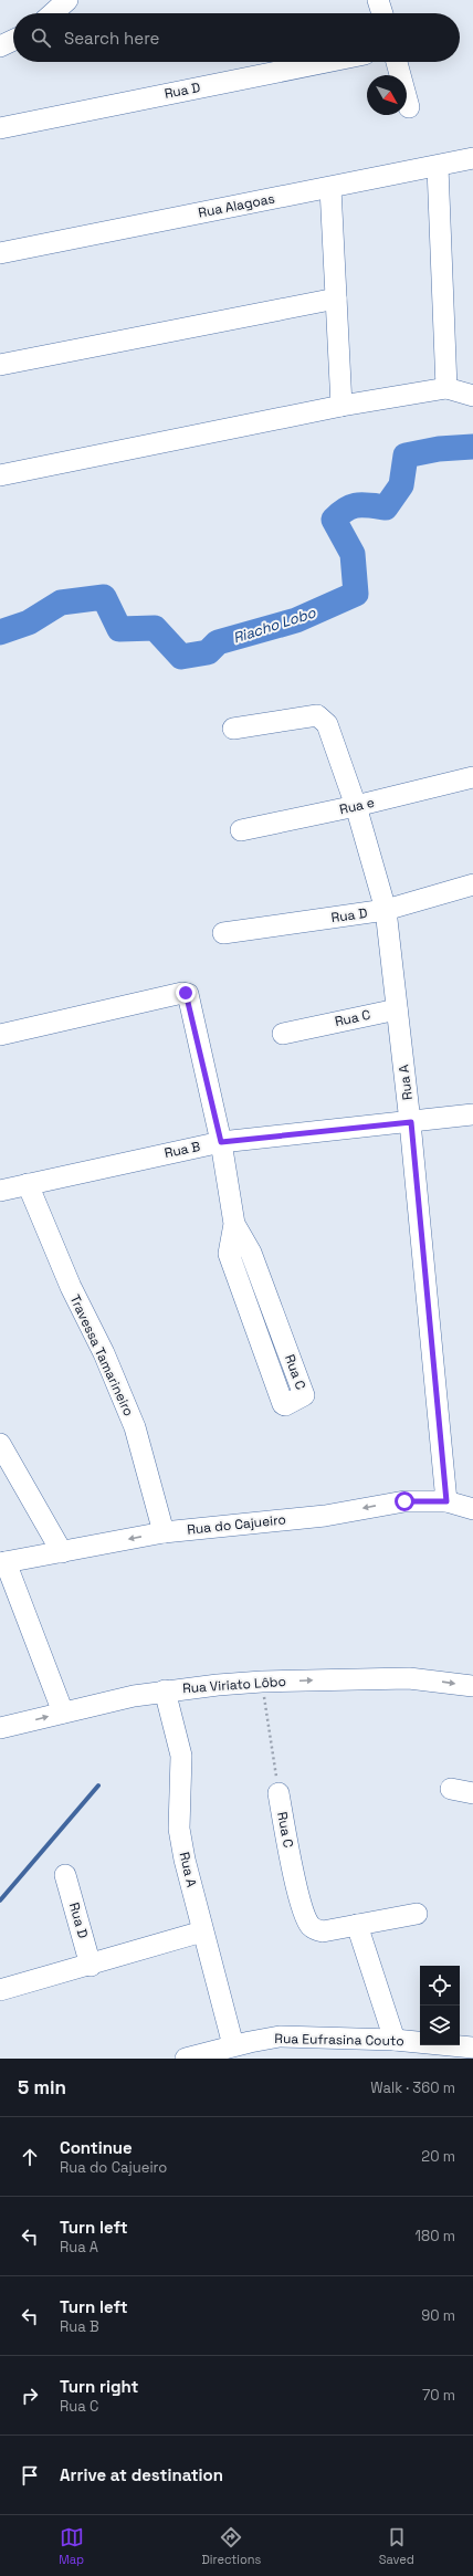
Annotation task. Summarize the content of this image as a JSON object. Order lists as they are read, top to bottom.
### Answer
{
  "streets": {
    "street": [
      "Rua D",
      "Rua Alagoas",
      "Rua e",
      "Rua C",
      "Rua A",
      "Rua B",
      "Travessa Tamarineiro",
      "Rua do Cajueiro",
      "Rua Viriato Lôbo",
      "Rua Eufrasina Couto"
    ]
  },
  "crossings": [
    ["Rua D", "Rua A"],
    ["Rua e", "Rua A"],
    ["Rua C", "Rua A"],
    ["Rua C", "Rua B"],
    ["Rua C", "Rua Viriato Lôbo"],
    ["Rua A", "Rua B"],
    ["Rua A", "Rua do Cajueiro"],
    ["Rua A", "Rua Viriato Lôbo"],
    ["Rua A", "Rua Eufrasina Couto"],
    ["Rua B", "Travessa Tamarineiro"],
    ["Travessa Tamarineiro", "Rua do Cajueiro"]
  ],
  "one_way": ["Rua do Cajueiro", "Rua Viriato Lôbo"],
  "water": ["Riacho Lobo"],
  "north": "bottom right",
  "page": {
    "search": "Search here",
    "heading": ["5 min", "Walk · 360 m"],
    "list": [
      ["Continue", "Rua do Cajueiro", "20 m"],
      ["Turn left", "Rua A", "180 m"],
      ["Turn left", "Rua B", "90 m"],
      ["Turn right", "Rua C", "70 m"],
      "Arrive at destination"
    ],
    "nav": ["Map", "Directions", "Saved"]
  }
}
